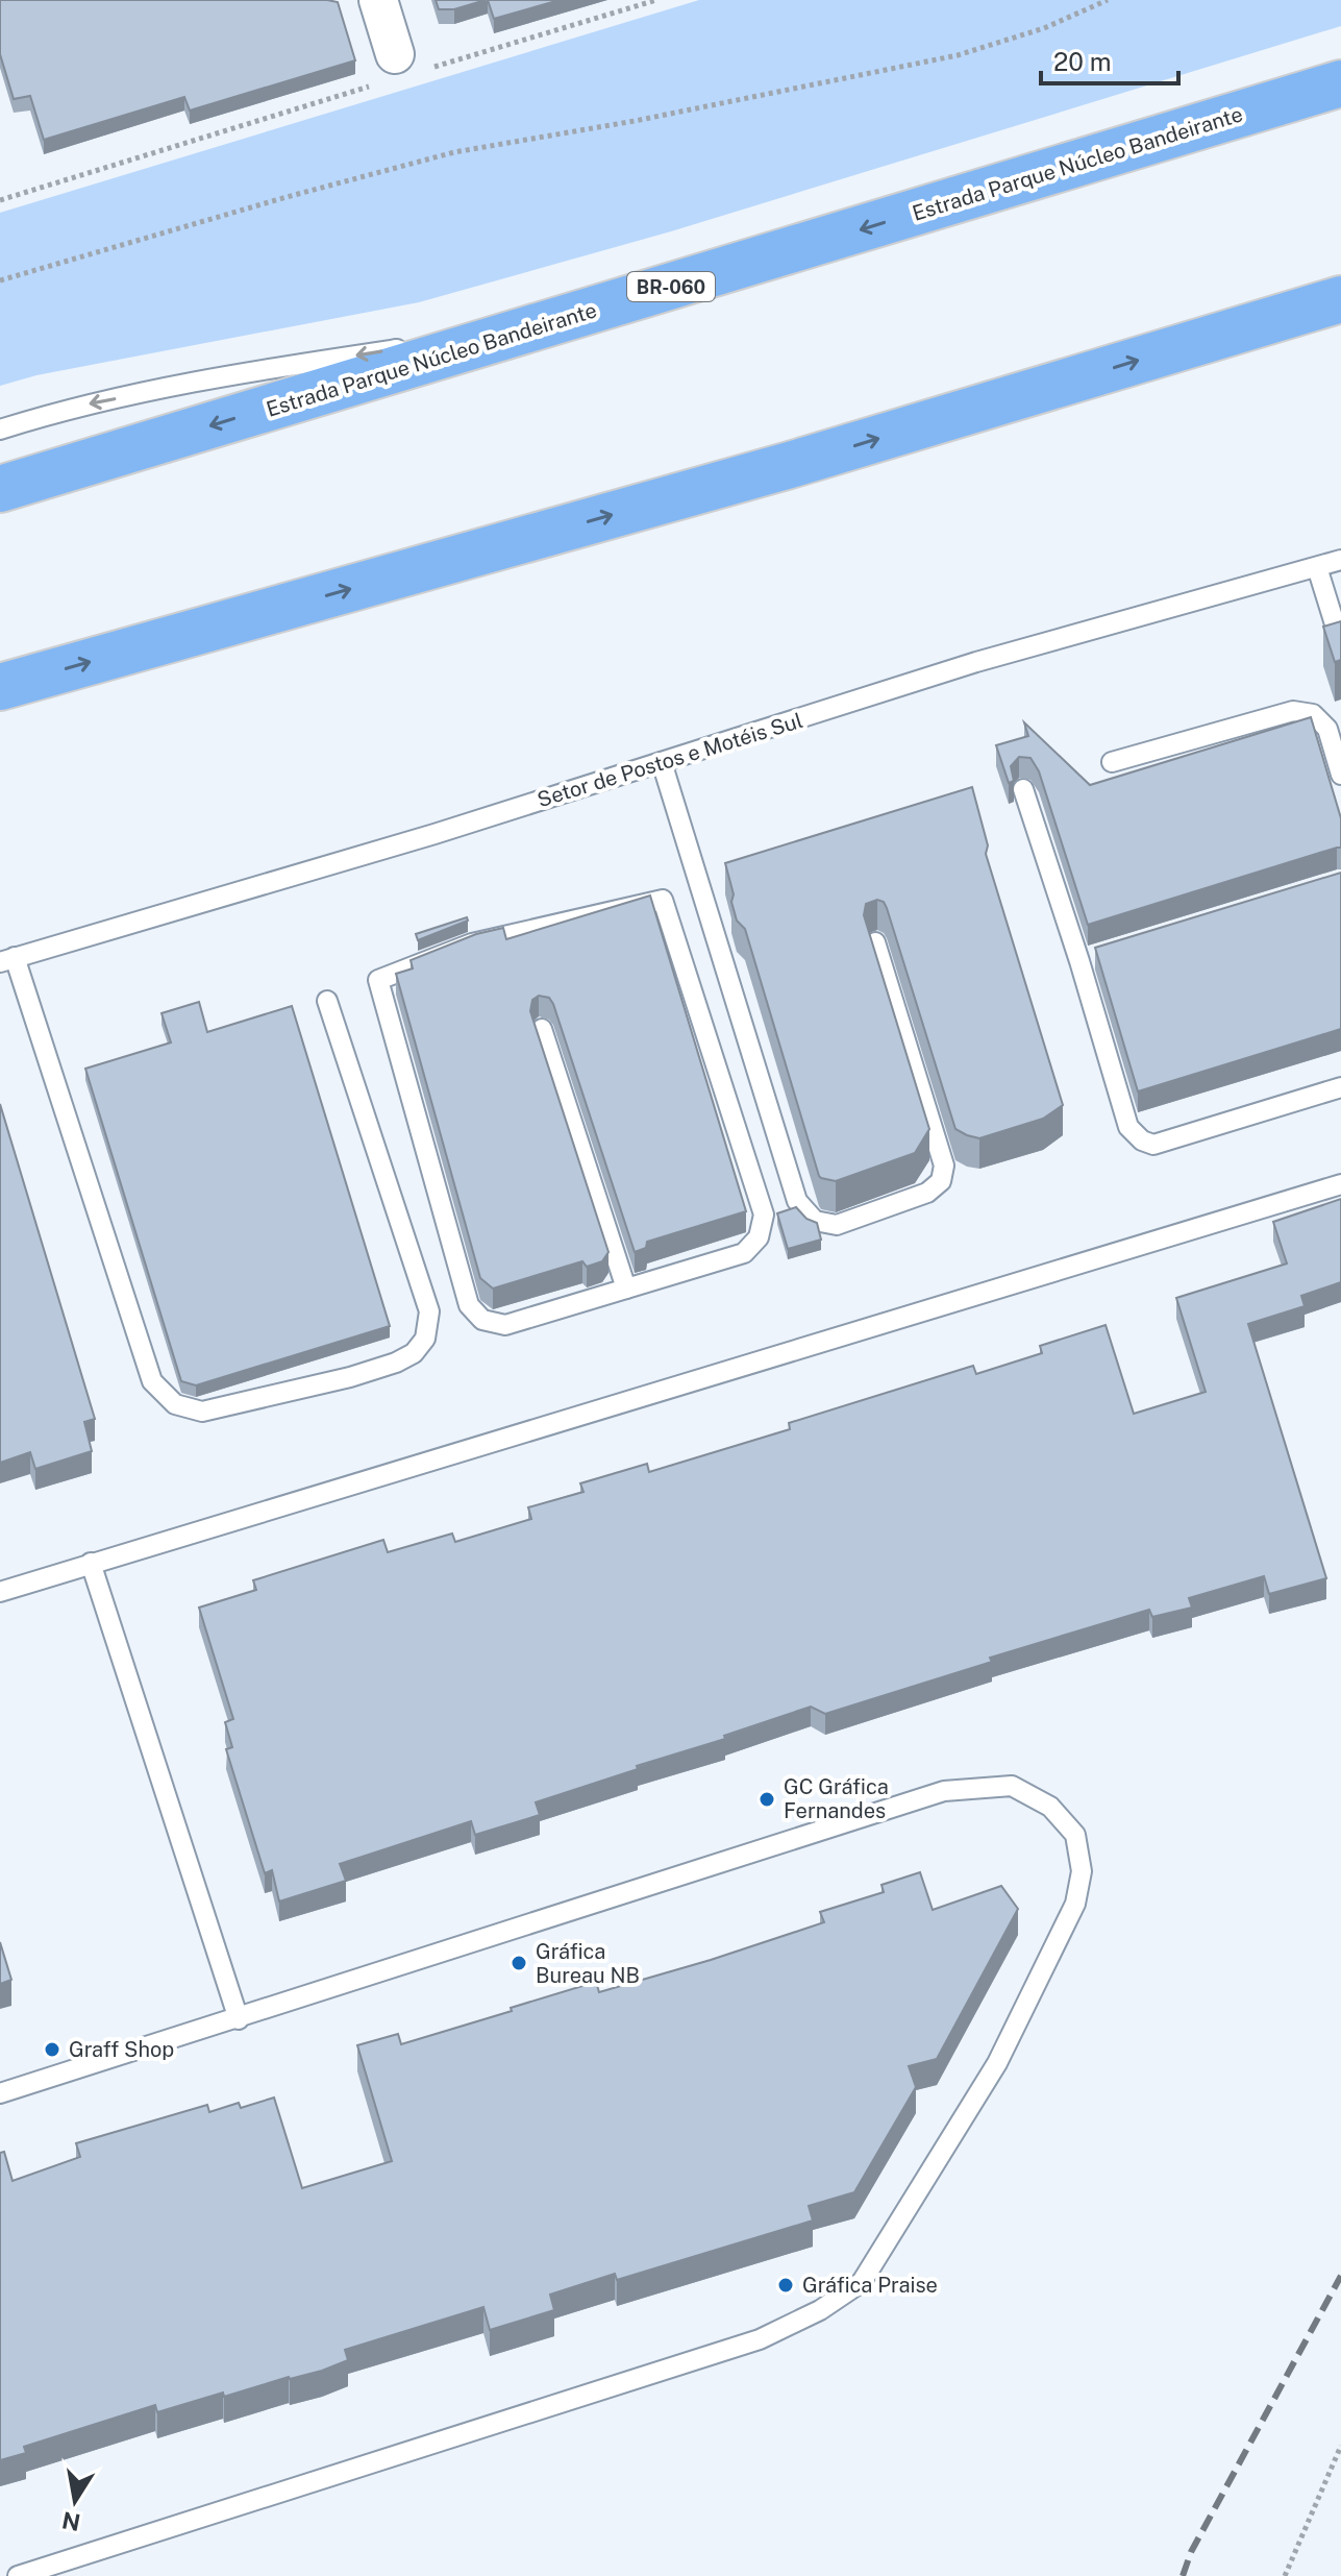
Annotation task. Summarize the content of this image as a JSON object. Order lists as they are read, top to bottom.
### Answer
{
  "streets": {
    "highway": ["Estrada Parque Núcleo Bandeirante", "BR-060"],
    "lane": ["Setor de Postos e Motéis Sul"]
  },
  "places": [
    "GC Gráfica Fernandes",
    "Gráfica Bureau NB",
    "Graff Shop",
    "Gráfica Praise"
  ],
  "scale_bar": "20 m",
  "north": "bottom"
}
